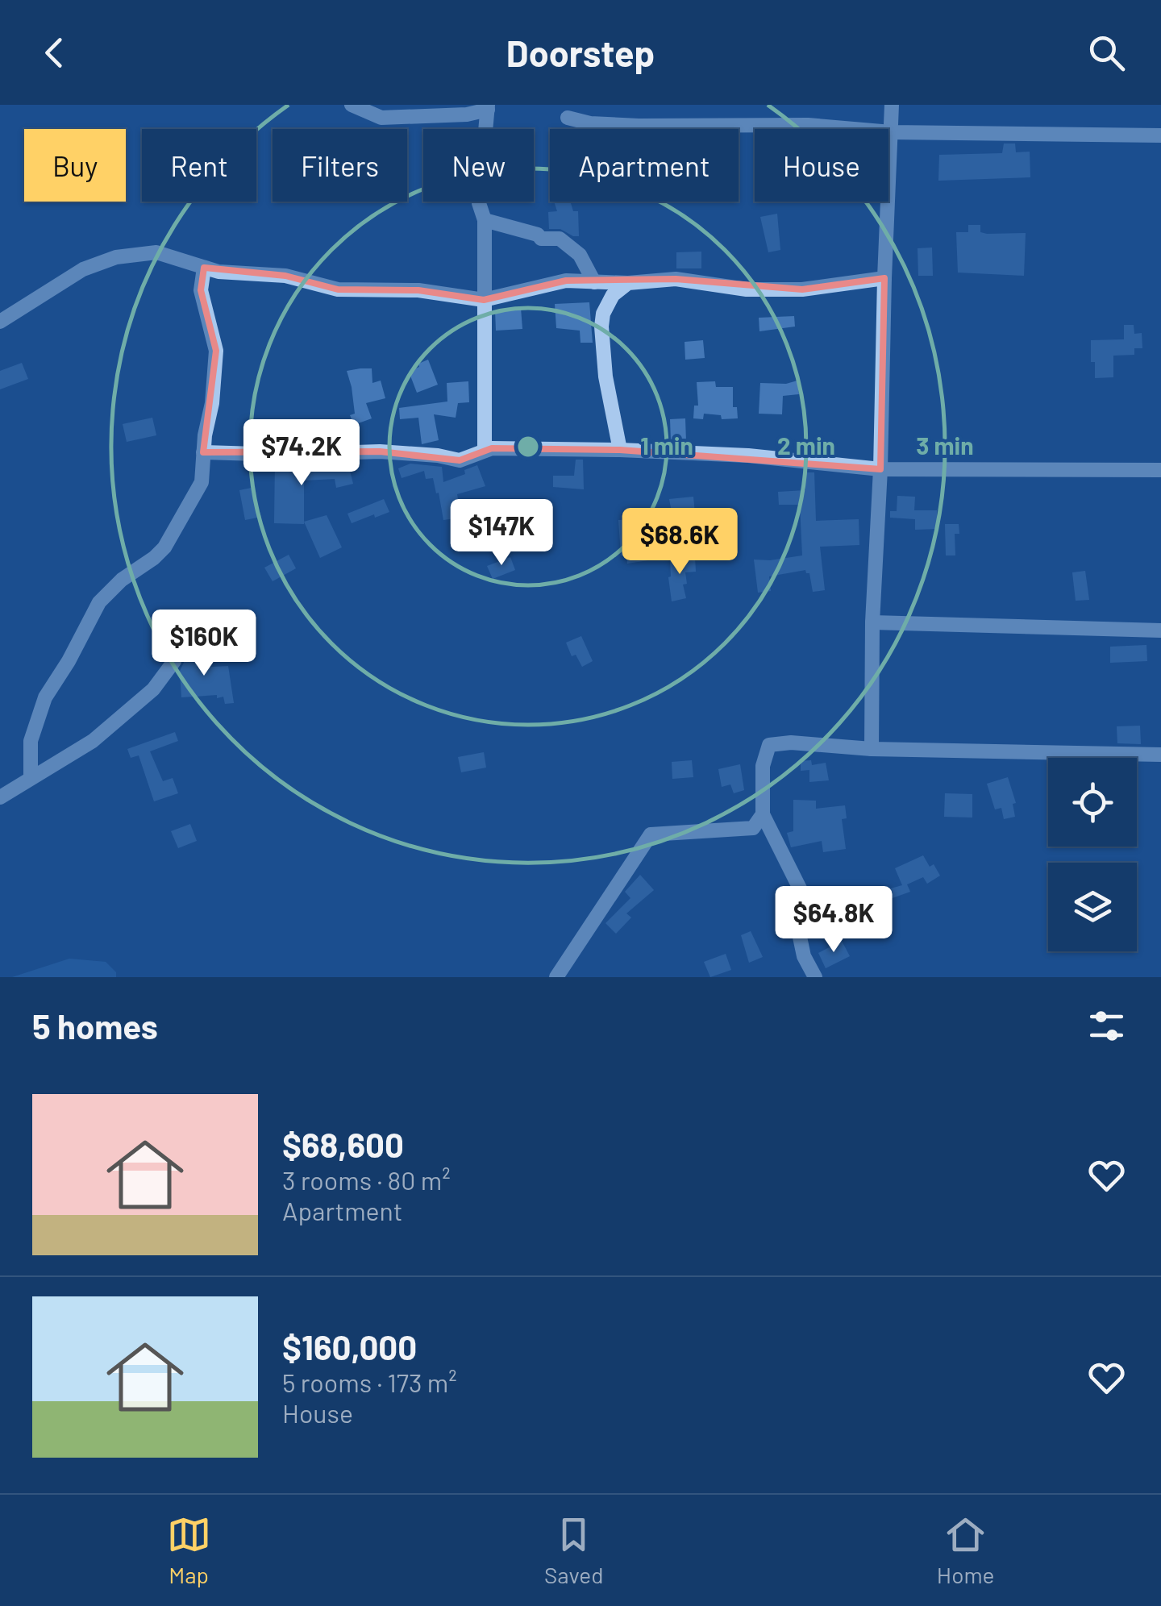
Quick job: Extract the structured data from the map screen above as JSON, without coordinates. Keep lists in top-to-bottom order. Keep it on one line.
{"page":{"header":"Doorstep","chip":["Buy","Rent","Filters","New","Apartment","House"],"price":["$74.2K","$147K","$68.6K","$160K","$64.8K"],"heading":"5 homes","list":[{"name":"$68,600","note":"3 rooms · 80 m² · Apartment"},{"name":"$160,000","note":"5 rooms · 173 m² · House"}],"tabs":["Map","Saved","Home"]},"rings":["1 min","2 min","3 min"]}
